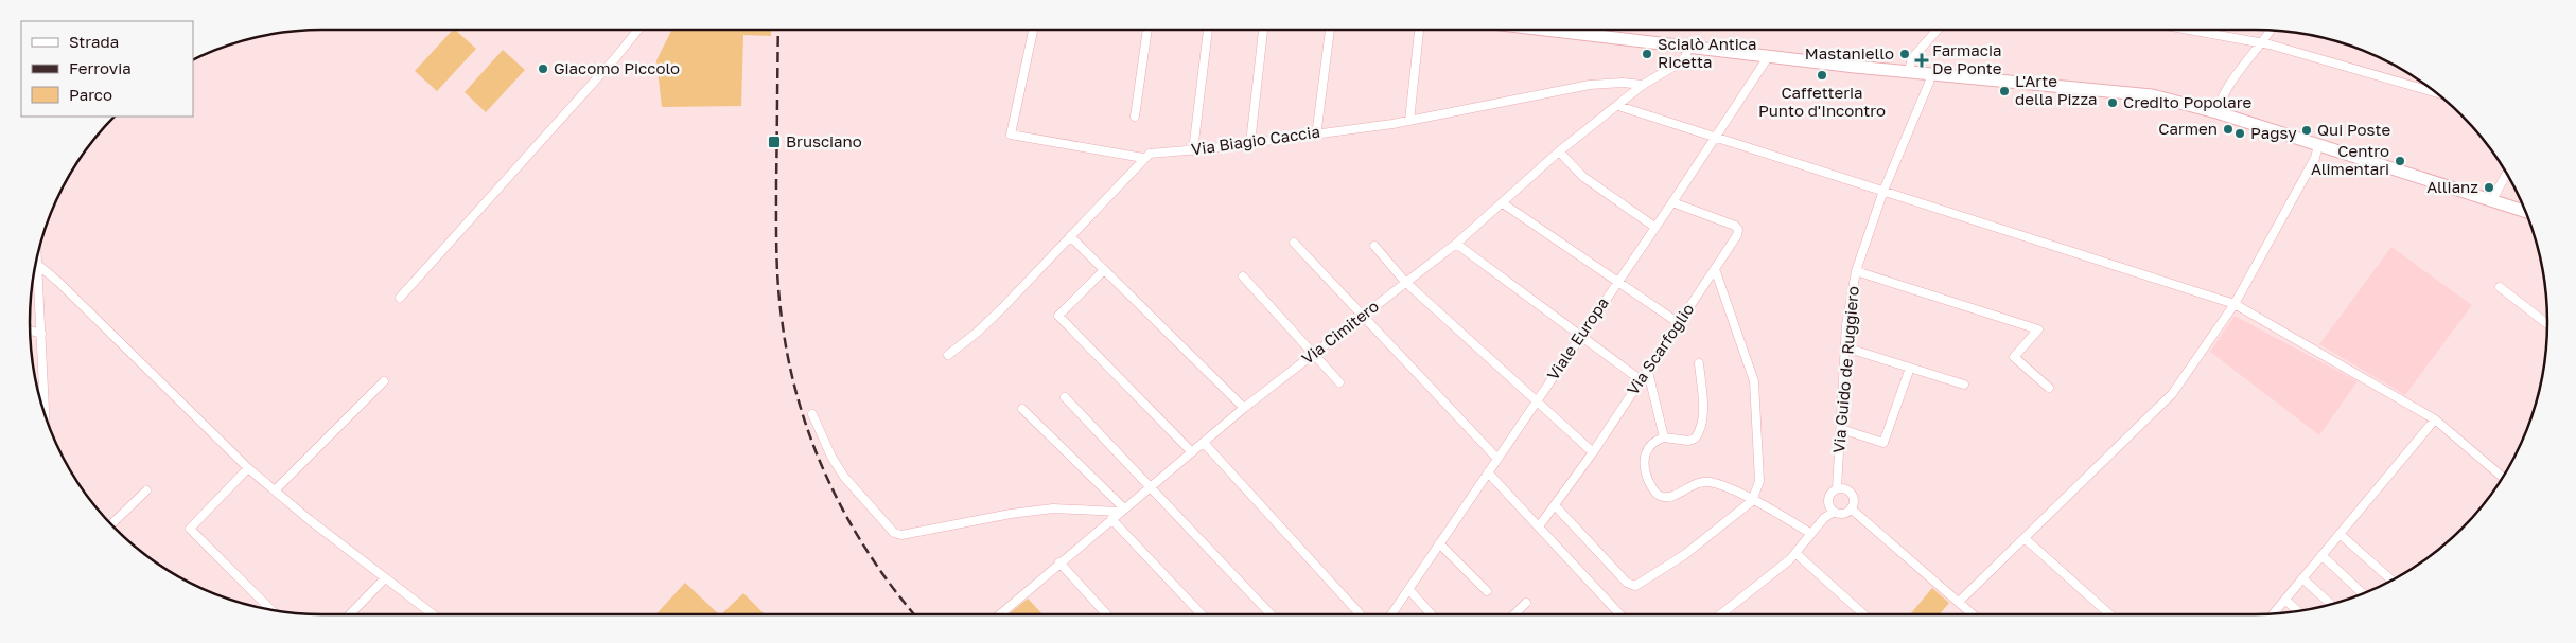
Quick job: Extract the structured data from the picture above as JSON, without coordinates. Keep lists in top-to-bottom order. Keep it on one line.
{"streets":{"street":["Via Biagio Caccia","Via Cimitero","Viale Europa","Via Scarfoglio","Via Guido de Ruggiero"]},"crossings":[["Via Biagio Caccia","Via Cimitero"],["Viale Europa","Via Scarfoglio"]],"places":{"other":["Scialò Antica Ricetta","Mastaniello","Giacomo Piccolo","Caffetteria Punto d'Incontro","L'Arte della Pizza","Credito Popolare","Carmen","Qui Poste","Pagsy","Centro Alimentari","Allianz"],"health":["Farmacia De Ponte"],"transit":["Brusciano"]},"legend":["Strada","Ferrovia","Parco"]}
